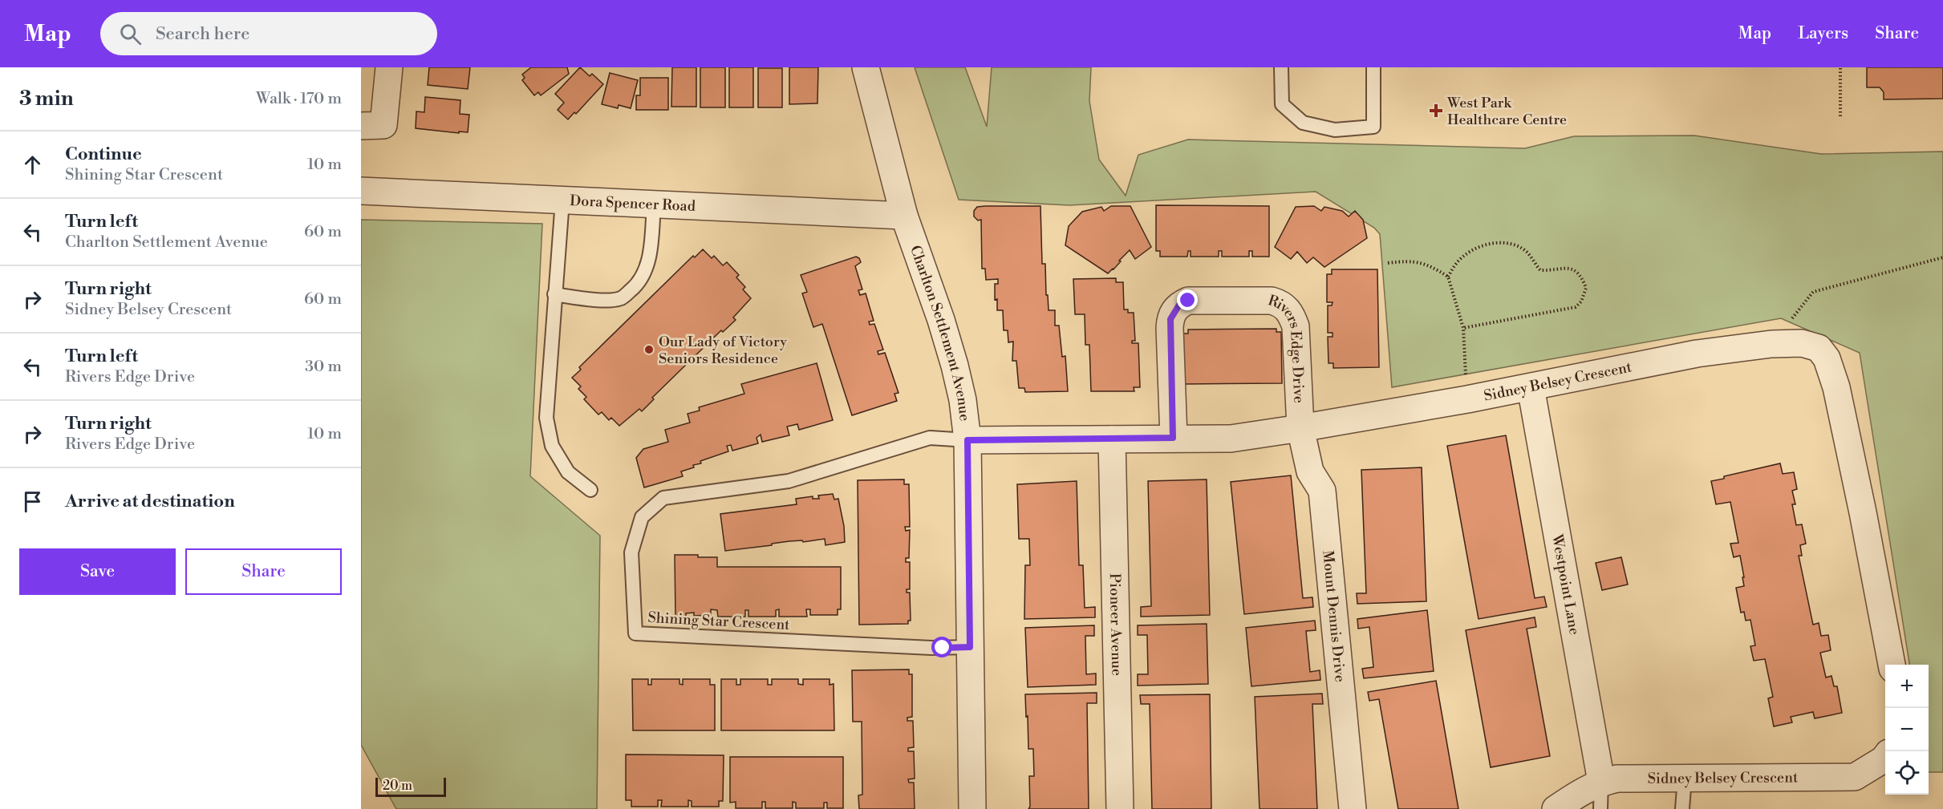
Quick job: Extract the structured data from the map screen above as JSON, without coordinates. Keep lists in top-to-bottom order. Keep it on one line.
{"streets":{"street":["Dora Spencer Road","Charlton Settlement Avenue","Rivers Edge Drive","Sidney Belsey Crescent","Westpoint Lane","Mount Dennis Drive","Pioneer Avenue"],"lane":["Shining Star Crescent"]},"crossings":[["Dora Spencer Road","Charlton Settlement Avenue"],["Charlton Settlement Avenue","Sidney Belsey Crescent"],["Charlton Settlement Avenue","Shining Star Crescent"],["Rivers Edge Drive","Sidney Belsey Crescent"],["Rivers Edge Drive","Mount Dennis Drive"],["Sidney Belsey Crescent","Westpoint Lane"],["Sidney Belsey Crescent","Mount Dennis Drive"],["Sidney Belsey Crescent","Shining Star Crescent"],["Sidney Belsey Crescent","Pioneer Avenue"]],"places":{"health":["West Park Healthcare Centre"],"other":["Our Lady of Victory Seniors Residence"]},"scale_bar":"20 m","page":{"header":"Map","search":"Search here","nav":["Map","Layers","Share"],"heading":["3 min","Walk · 170 m"],"list":[["Continue","Shining Star Crescent","10 m"],["Turn left","Charlton Settlement Avenue","60 m"],["Turn right","Sidney Belsey Crescent","60 m"],["Turn left","Rivers Edge Drive","30 m"],["Turn right","Rivers Edge Drive","10 m"],"Arrive at destination"],"buttons":["Save","Share"],"map_buttons":["+","−"],"scale":"20 m"}}
